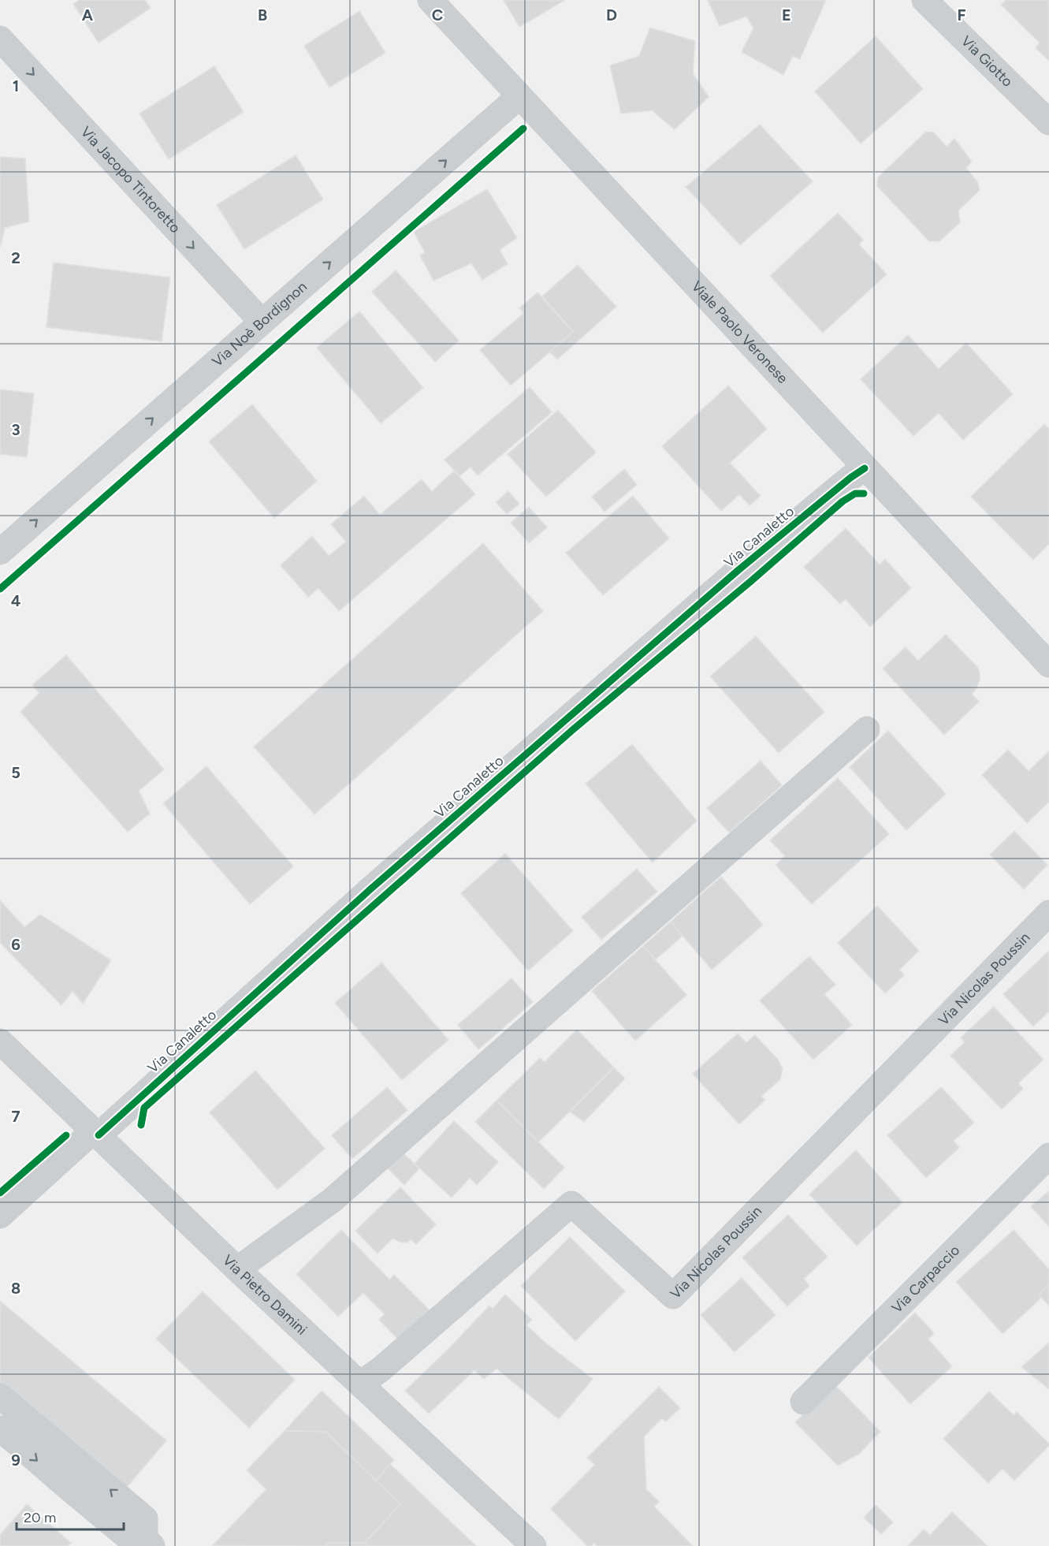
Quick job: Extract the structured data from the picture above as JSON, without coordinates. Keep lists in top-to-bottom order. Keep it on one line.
{"streets":{"street":["Via Giotto","Via Jacopo Tintoretto","Via Noè Bordignon","Viale Paolo Veronese","Via Canaletto","Via Nicolas Poussin","Via Carpaccio","Via Pietro Damini"]},"crossings":[["Via Jacopo Tintoretto","Via Noè Bordignon"],["Via Noè Bordignon","Viale Paolo Veronese"],["Viale Paolo Veronese","Via Canaletto"],["Via Canaletto","Via Pietro Damini"],["Via Nicolas Poussin","Via Pietro Damini"]],"one_way":["Via Jacopo Tintoretto","Via Noè Bordignon"],"scale_bar":"20 m","grid":{"columns":["A","B","C","D","E","F"],"rows":["1","2","3","4","5","6","7","8","9"]}}
